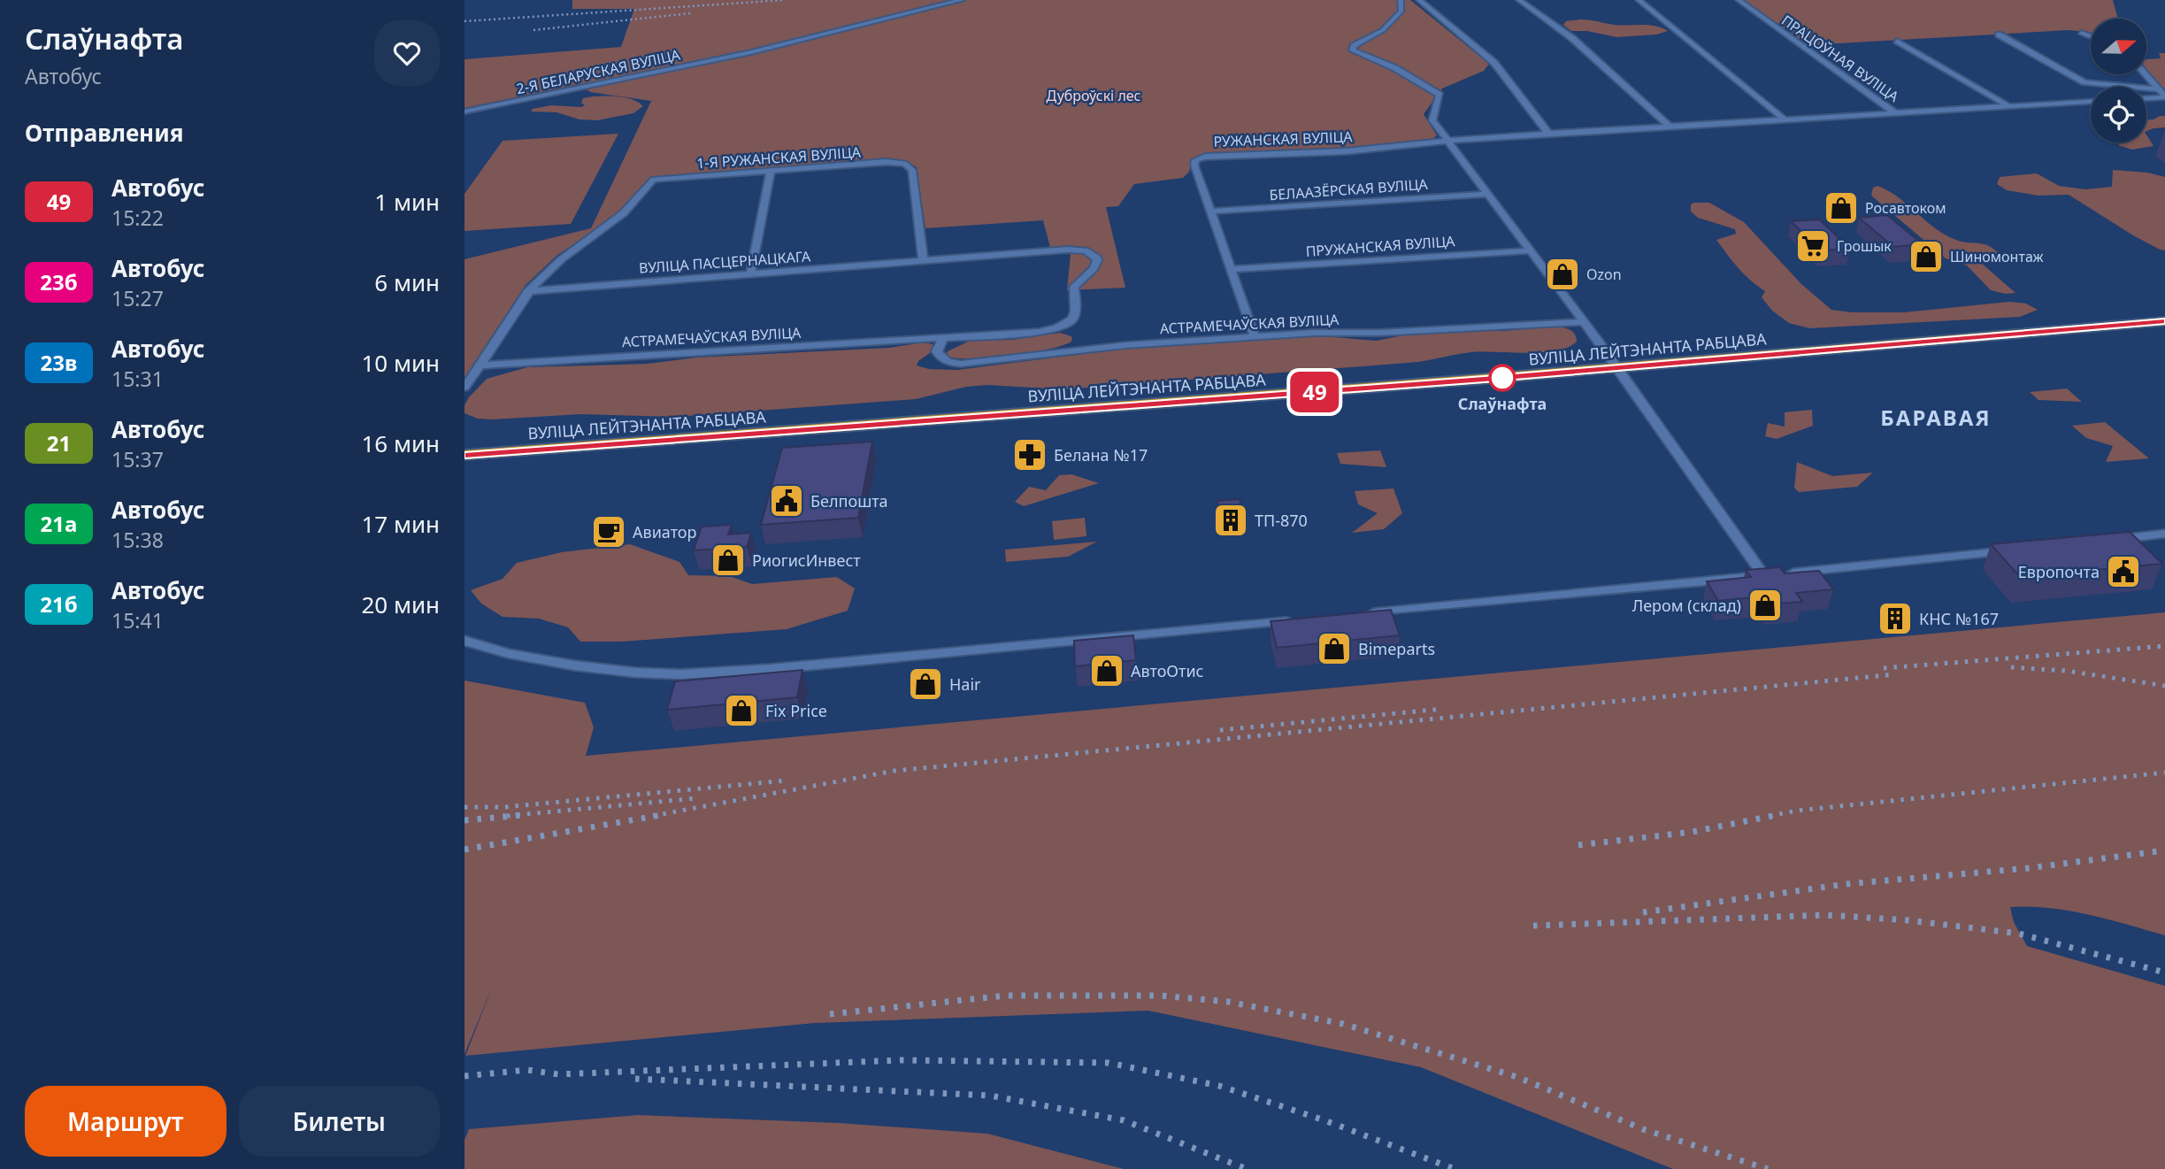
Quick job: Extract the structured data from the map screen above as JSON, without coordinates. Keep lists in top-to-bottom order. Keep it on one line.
{"streets":{"highway":["ВУЛІЦА ЛЕЙТЭНАНТА РАБЦАВА"],"street":["ПРАЦОЎНАЯ ВУЛІЦА","2-Я БЕЛАРУСКАЯ ВУЛІЦА","РУЖАНСКАЯ ВУЛІЦА","1-Я РУЖАНСКАЯ ВУЛІЦА","БЕЛААЗЁРСКАЯ ВУЛІЦА","ПРУЖАНСКАЯ ВУЛІЦА","ВУЛІЦА ПАСЦЕРНАЦКАГА","АСТРАМЕЧАЎСКАЯ ВУЛІЦА"]},"crossings":[["РУЖАНСКАЯ ВУЛІЦА","БЕЛААЗЁРСКАЯ ВУЛІЦА"],["РУЖАНСКАЯ ВУЛІЦА","ПРУЖАНСКАЯ ВУЛІЦА"],["РУЖАНСКАЯ ВУЛІЦА","АСТРАМЕЧАЎСКАЯ ВУЛІЦА"],["1-Я РУЖАНСКАЯ ВУЛІЦА","ВУЛІЦА ПАСЦЕРНАЦКАГА"],["ВУЛІЦА ПАСЦЕРНАЦКАГА","АСТРАМЕЧАЎСКАЯ ВУЛІЦА"]],"districts":["БАРАВАЯ"],"parks":["Дуброўскі лес"],"places":{"shop":["Росавтоком","Шиномонтаж","Ozon","РиогисИнвест","Лером (склад)","Bimeparts","АвтоОтис","Hair","Fix Price"],"supermarket":["Грошык"],"other":["Слаўнафта"],"pharmacy":["Белана №17"],"public building":["Белпошта","Европочта"],"building":["ТП-870","КНС №167"],"cafe":["Авиатор"]},"lines":["bus line 49"],"north":"right","page":{"heading":[["Слаўнафта","Автобус"],"Отправления"],"on_map":"49","list":[{"mark":"49","name":"Автобус","note":"15:22","value":"1 мин"},{"mark":"23б","name":"Автобус","note":"15:27","value":"6 мин"},{"mark":"23в","name":"Автобус","note":"15:31","value":"10 мин"},{"mark":"21","name":"Автобус","note":"15:37","value":"16 мин"},{"mark":"21а","name":"Автобус","note":"15:38","value":"17 мин"},{"mark":"21б","name":"Автобус","note":"15:41","value":"20 мин"}],"buttons":["Маршрут","Билеты"]}}
